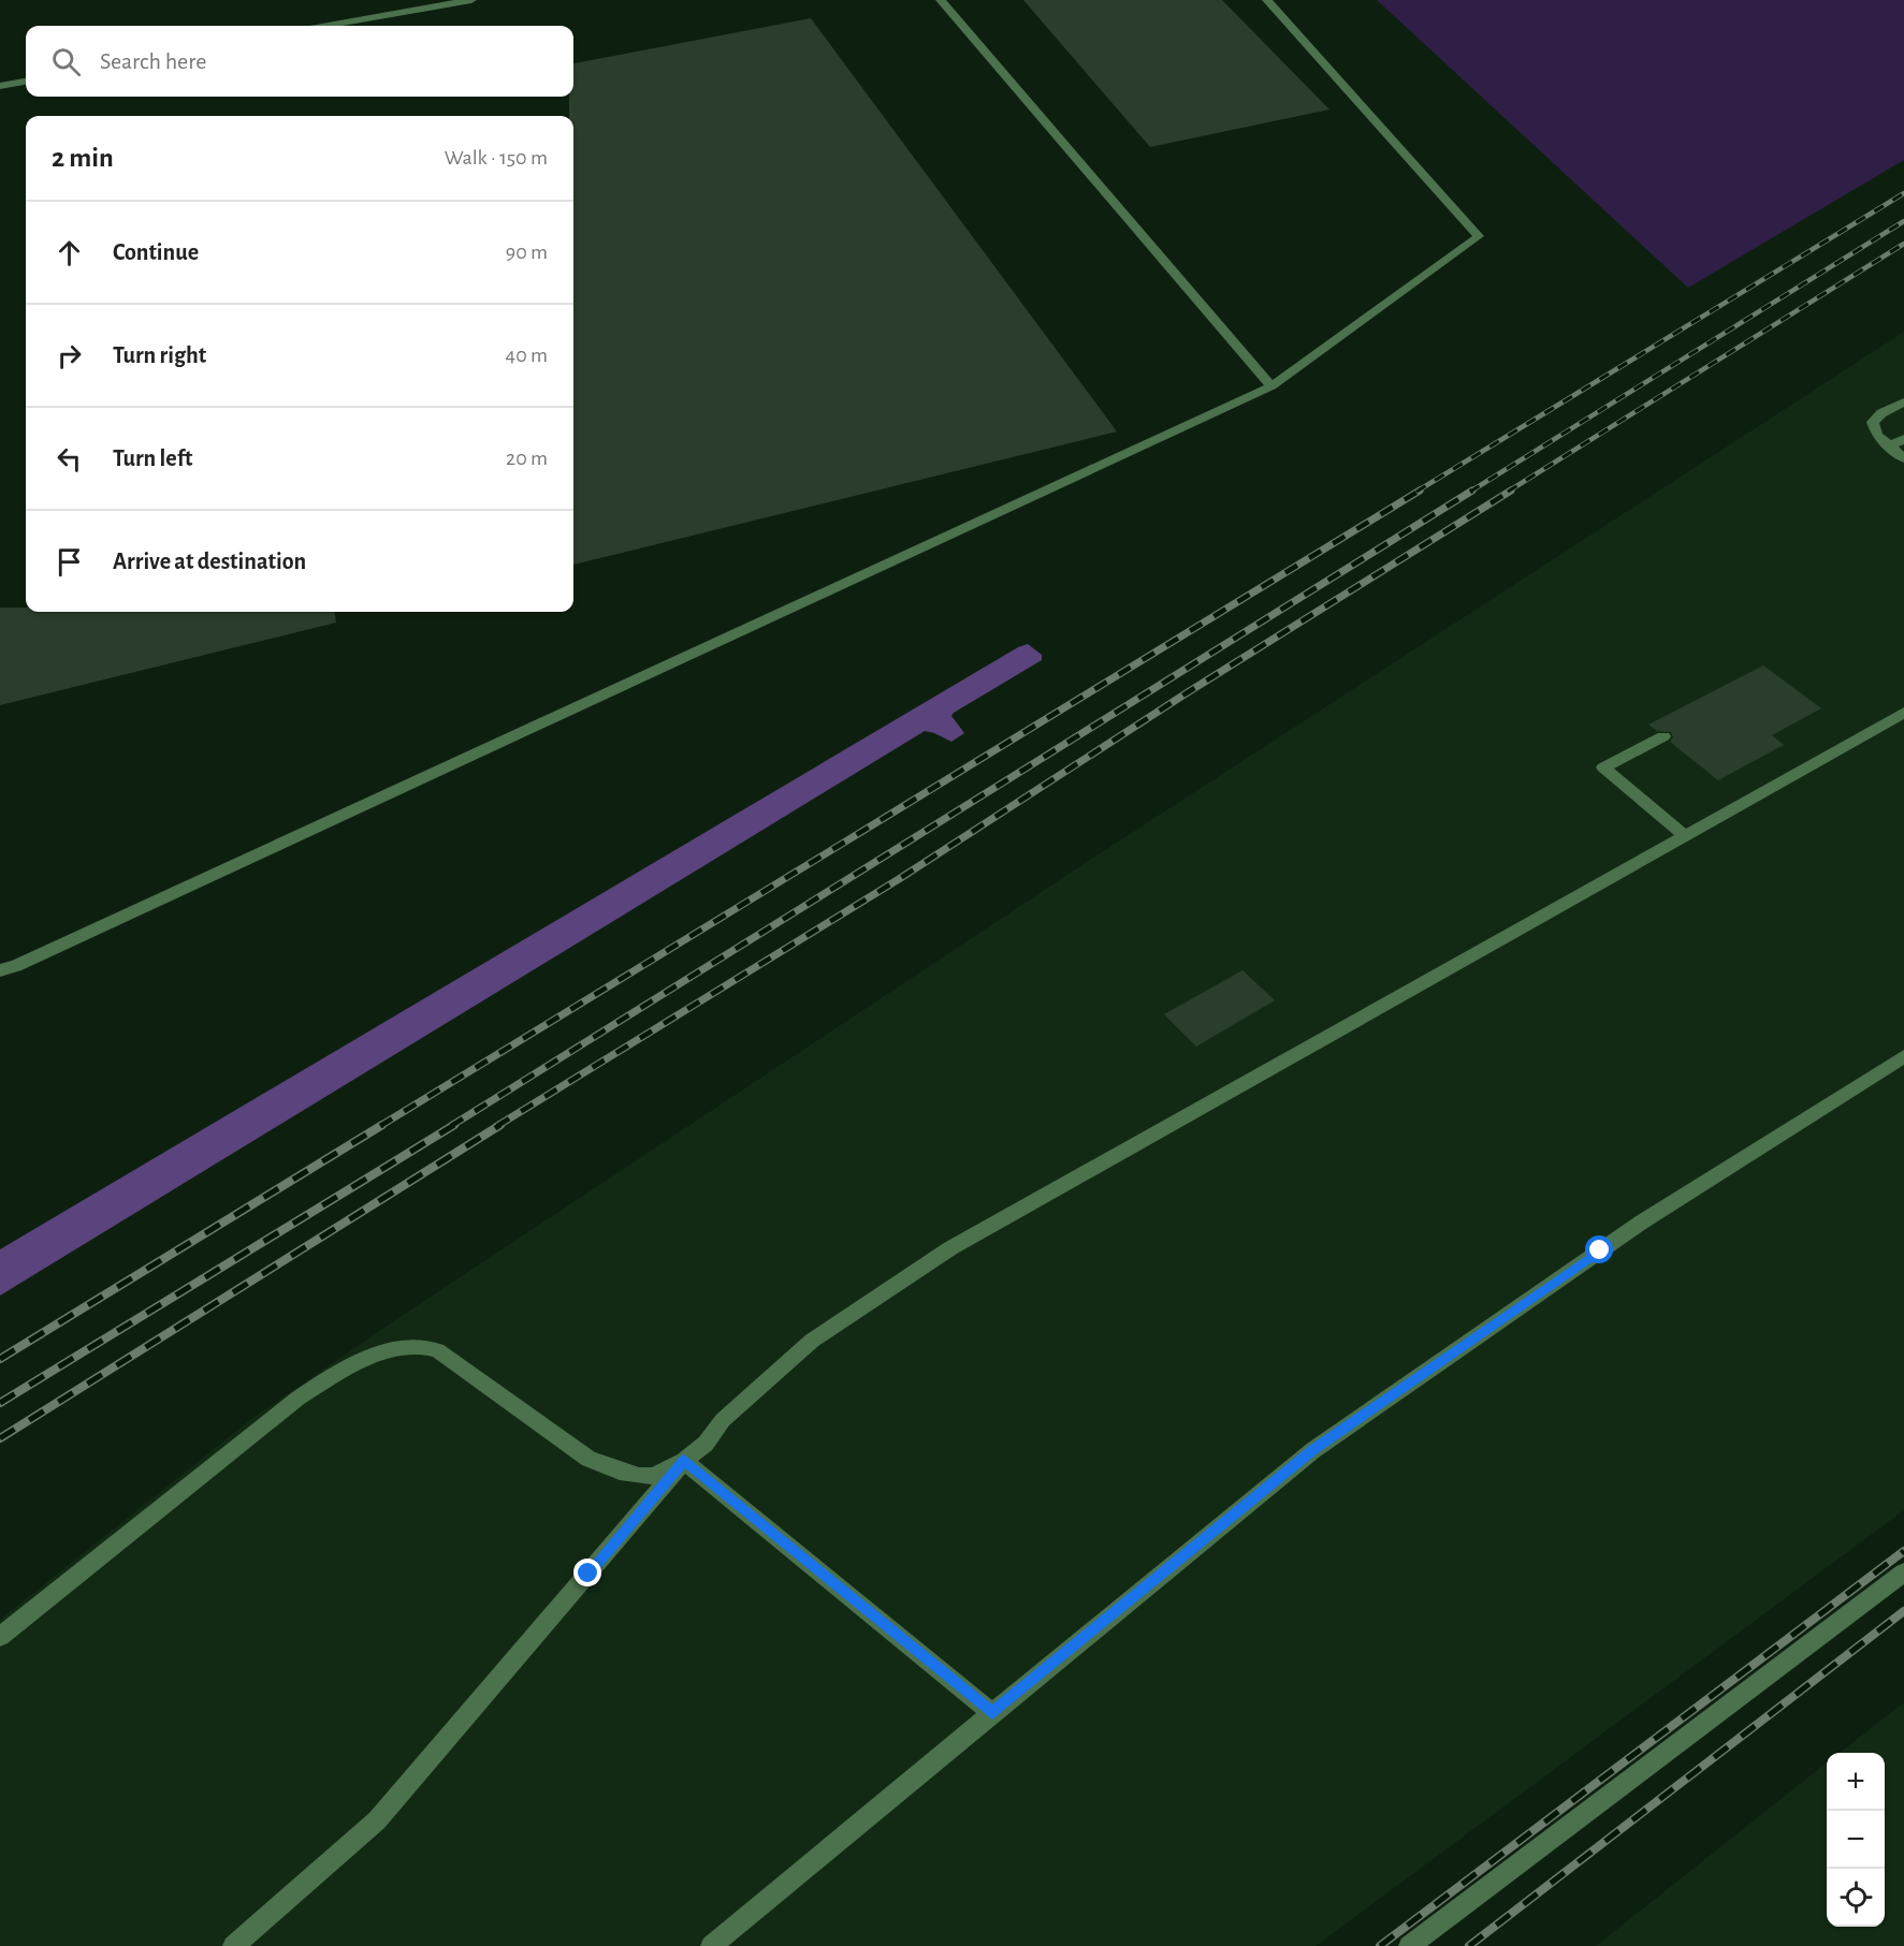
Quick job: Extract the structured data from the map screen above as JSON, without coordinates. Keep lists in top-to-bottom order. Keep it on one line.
{"page":{"search":"Search here","heading":["2 min","Walk · 150 m"],"list":[["Continue","90 m"],["Turn right","40 m"],["Turn left","20 m"],"Arrive at destination"],"map_buttons":["+","−"]}}
